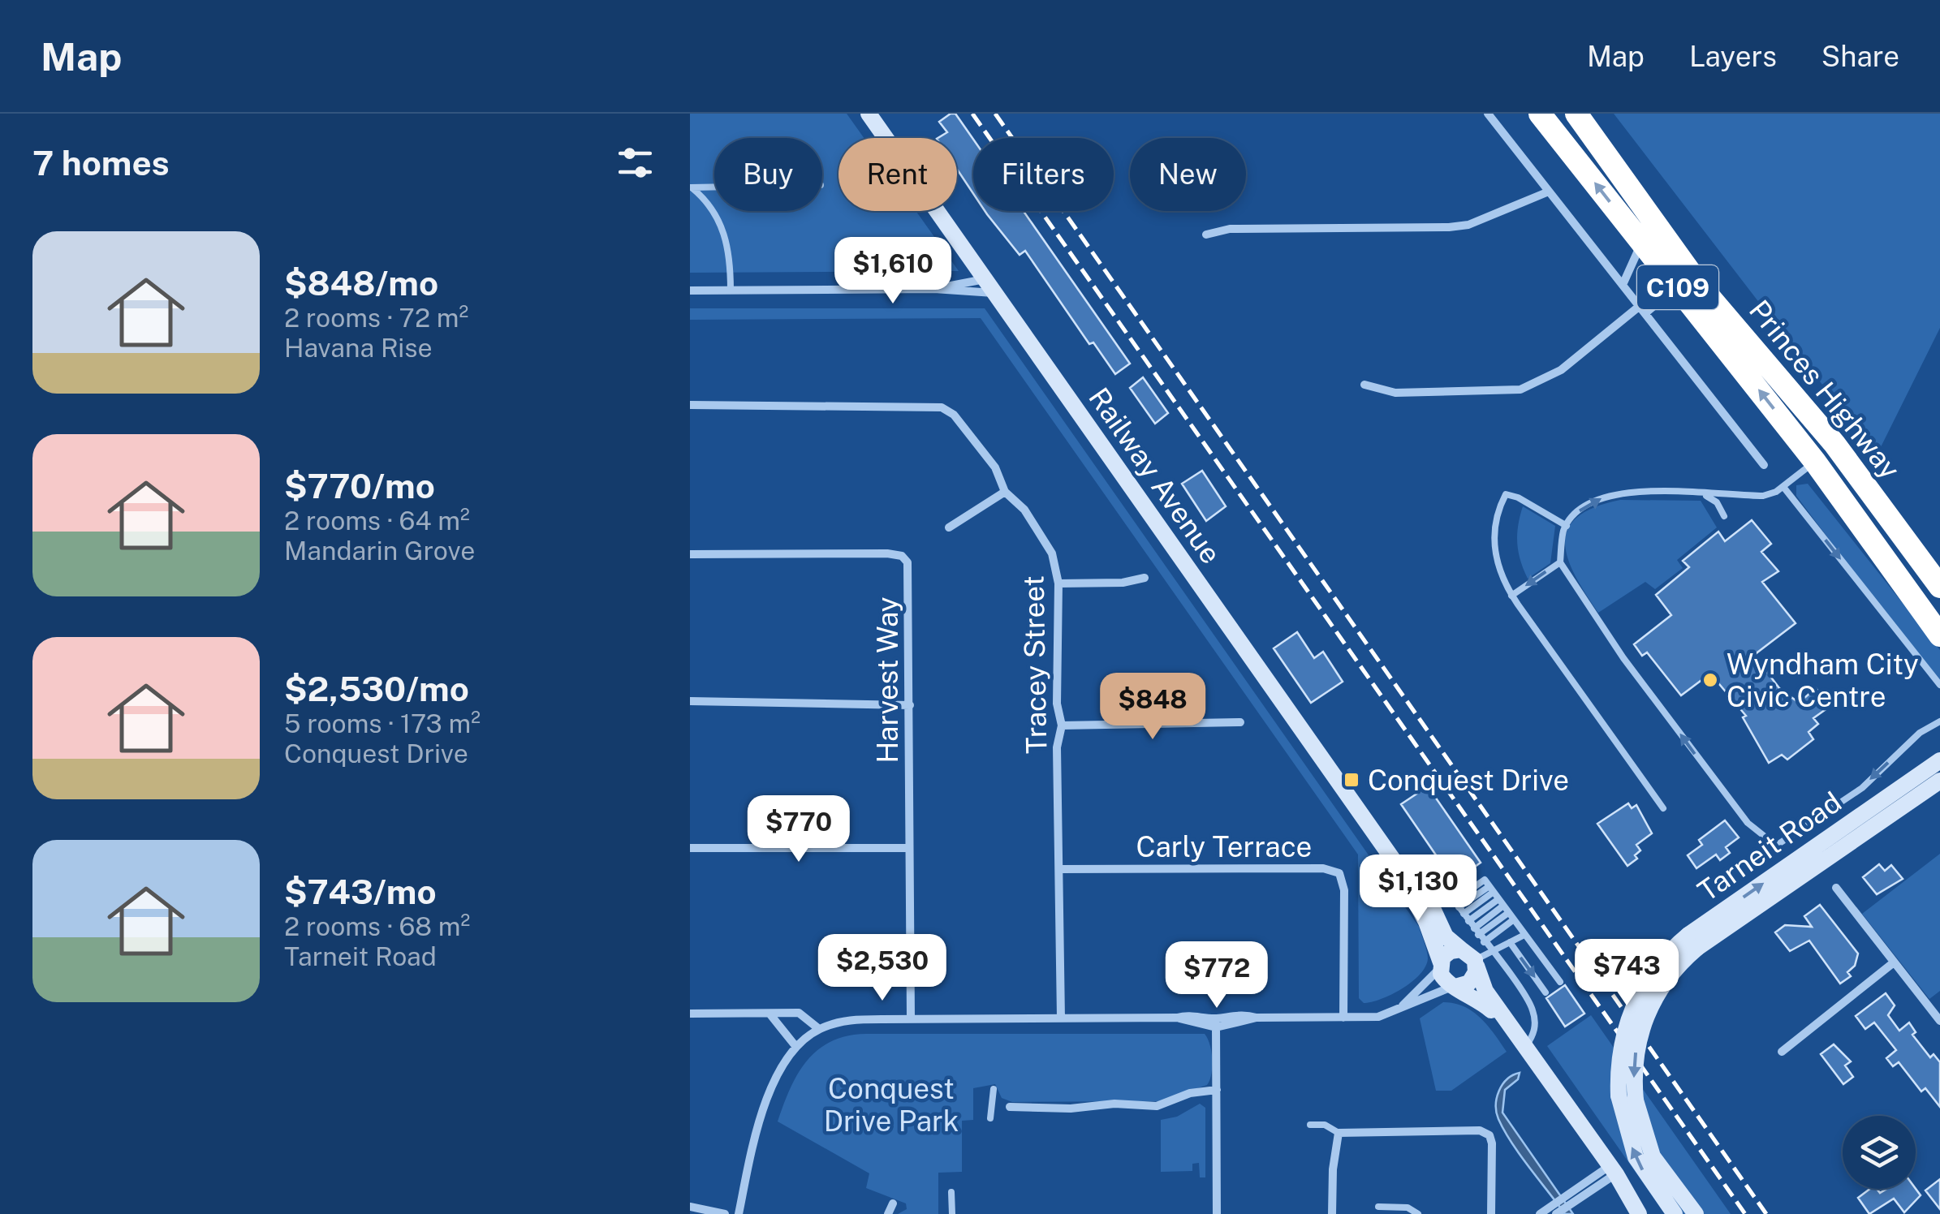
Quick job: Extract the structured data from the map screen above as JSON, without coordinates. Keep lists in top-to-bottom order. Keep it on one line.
{"streets":{"highway":["C109","Princes Highway"],"street":["Railway Avenue","Tracey Street","Harvest Way","Carly Terrace","Tarneit Road"]},"crossings":[["Tracey Street","Carly Terrace"]],"parks":["Conquest Drive Park"],"places":{"other":["Wyndham City Civic Centre"],"transit":["Conquest Drive"]},"page":{"header":"Map","nav":["Map","Layers","Share"],"heading":"7 homes","chip":["Buy","Rent","Filters","New"],"list":[{"name":"$848/mo","note":"2 rooms · 72 m² · Havana Rise"},{"name":"$770/mo","note":"2 rooms · 64 m² · Mandarin Grove"},{"name":"$2,530/mo","note":"5 rooms · 173 m² · Conquest Drive"},{"name":"$743/mo","note":"2 rooms · 68 m² · Tarneit Road"}],"price":["$1,610","$848","$770","$1,130","$2,530","$743","$772"]}}
